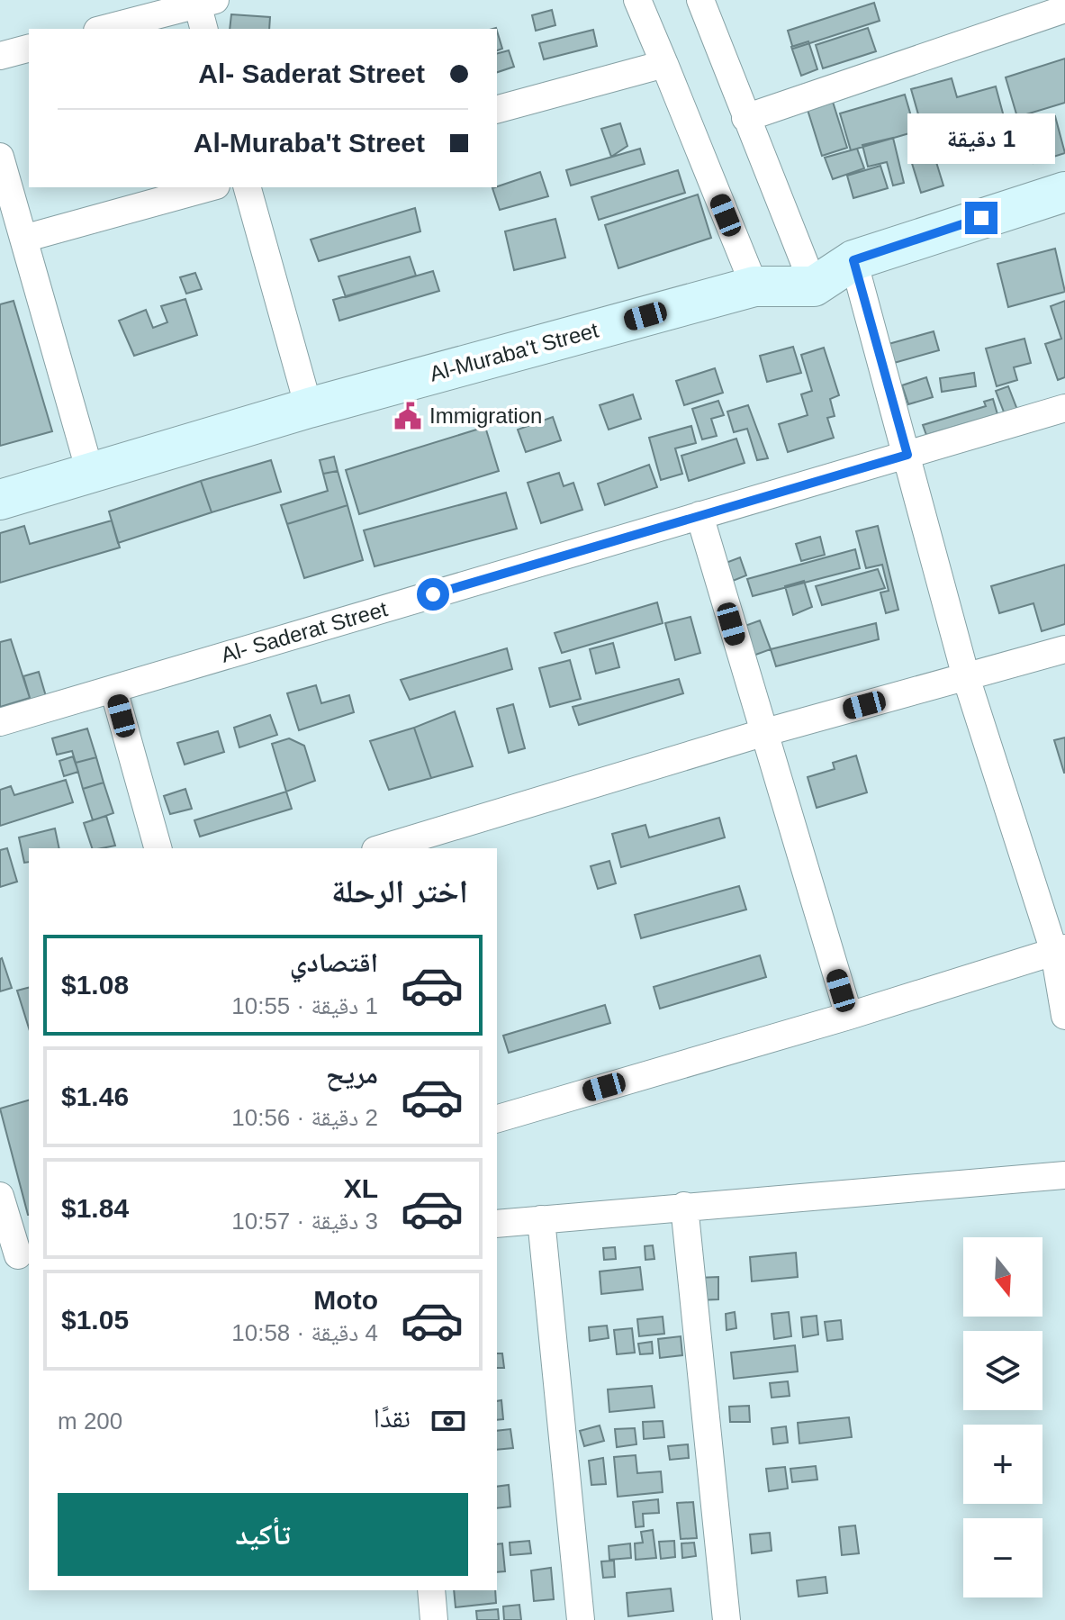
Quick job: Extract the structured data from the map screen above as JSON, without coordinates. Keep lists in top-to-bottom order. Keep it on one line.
{"streets":{"main road":["Al-Muraba't Street"],"street":["Al- Saderat Street"]},"places":{"public building":["Immigration"]},"north":"bottom","page":{"banner":["Al- Saderat Street","Al-Muraba't Street"],"bubble":"1 دقيقة","heading":"اختر الرحلة","list":[{"name":"اقتصادي","note":"1 دقيقة · 10:55","value":"$1.08"},{"name":"مريح","note":"2 دقيقة · 10:56","value":"$1.46"},{"name":"XL","note":"3 دقيقة · 10:57","value":"$1.84"},{"name":"Moto","note":"4 دقيقة · 10:58","value":"$1.05"}],"map_buttons":["+","−"],"pay":["نقدًا","200 m"],"buttons":"تأكيد"}}
